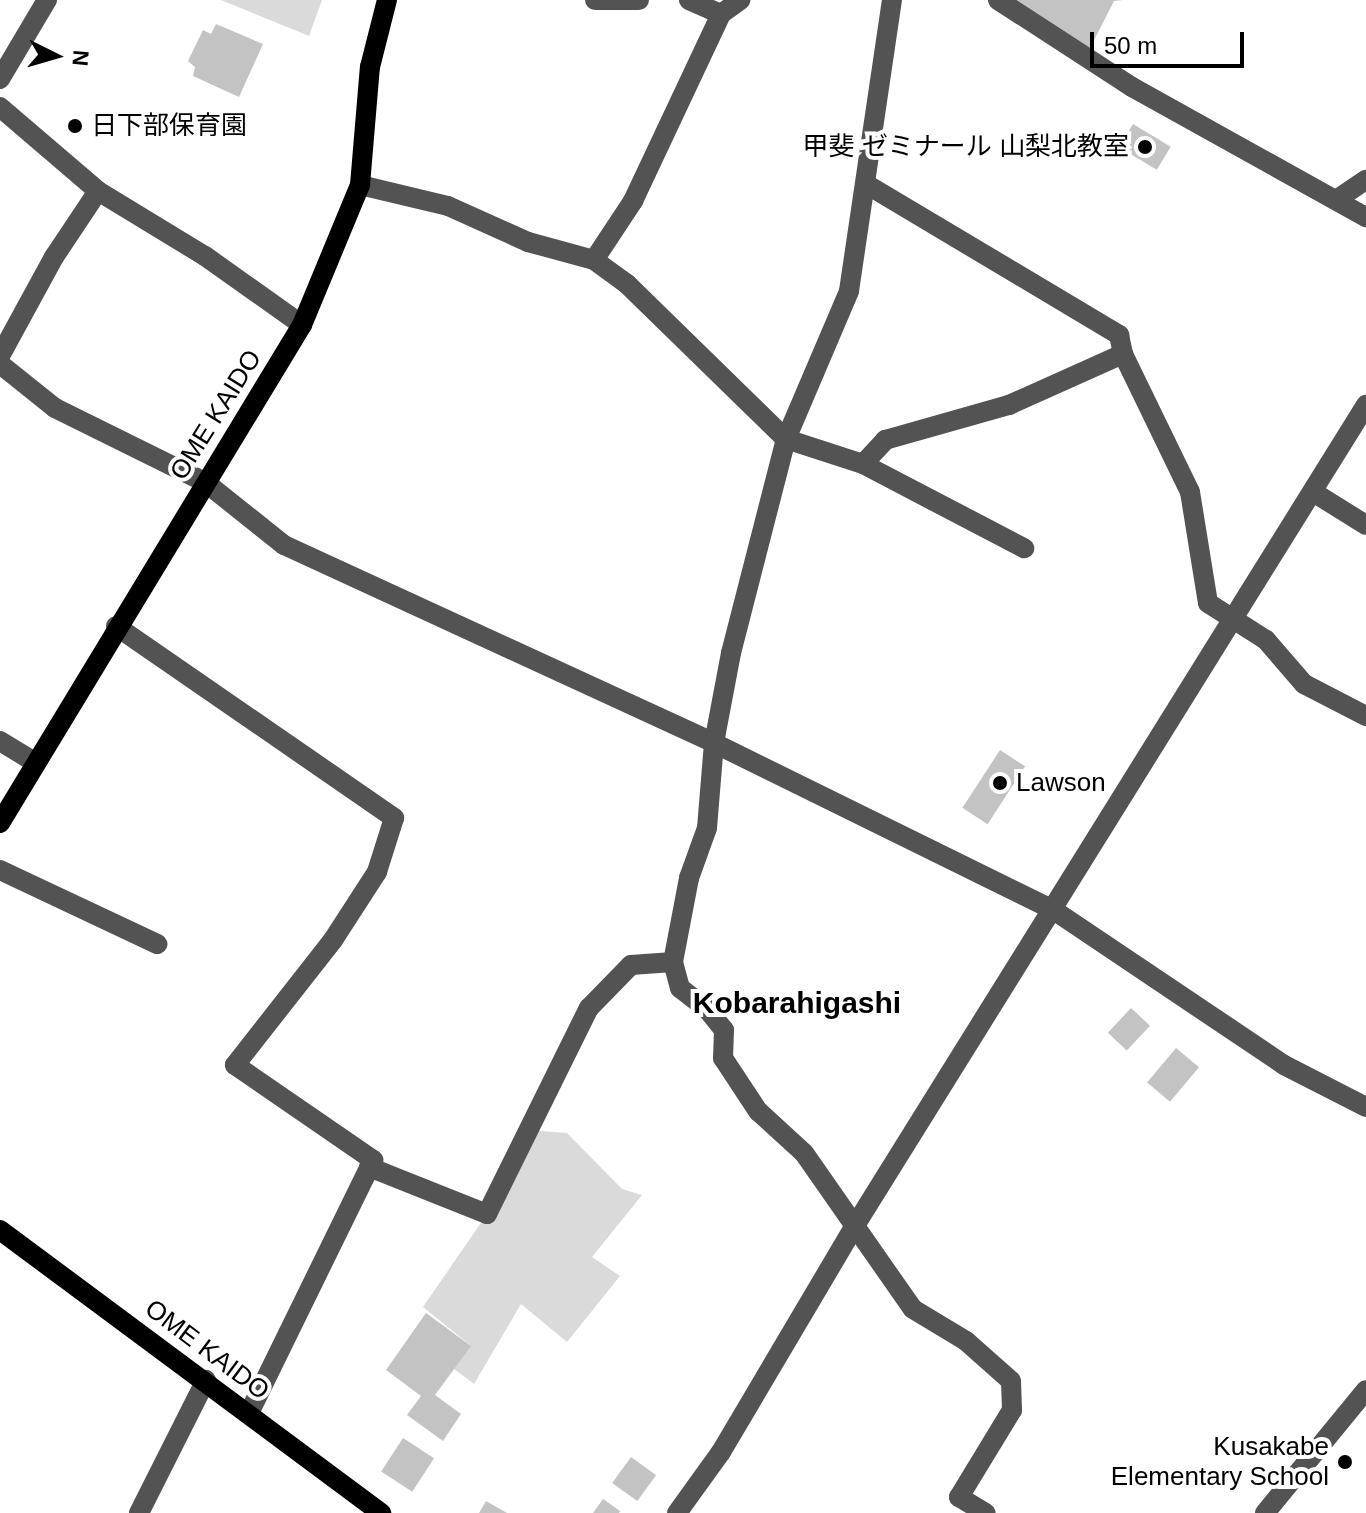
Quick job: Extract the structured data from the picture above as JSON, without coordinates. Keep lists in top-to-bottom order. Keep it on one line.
{"streets":{"main road":["OME KAIDO"]},"districts":["Kobarahigashi"],"places":["日下部保育園","甲斐 ゼミナール 山梨北教室","Lawson","Kusakabe Elementary School"],"scale_bar":"50 m","north":"right"}
